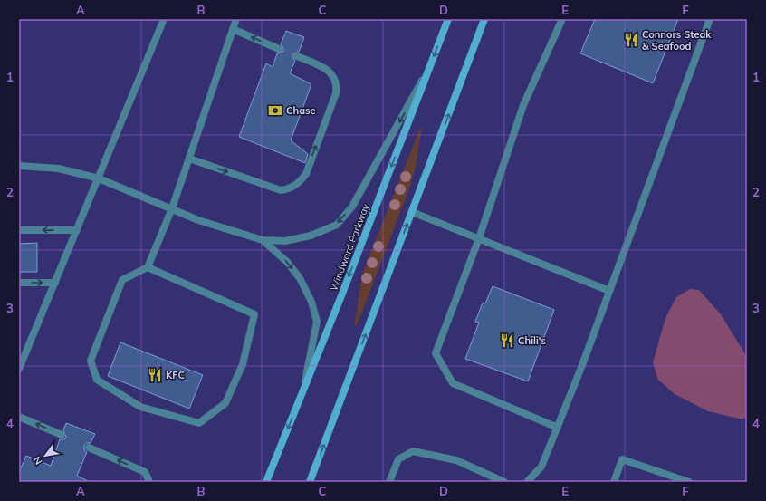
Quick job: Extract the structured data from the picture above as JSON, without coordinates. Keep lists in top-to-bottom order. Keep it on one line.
{"streets":{"main road":["Windward Parkway"]},"places":{"restaurant":["Connors Steak & Seafood","Chili's","KFC"],"bank":["Chase"]},"north":"bottom left","grid":{"columns":["A","B","C","D","E","F"],"rows":["1","2","3","4"]}}
